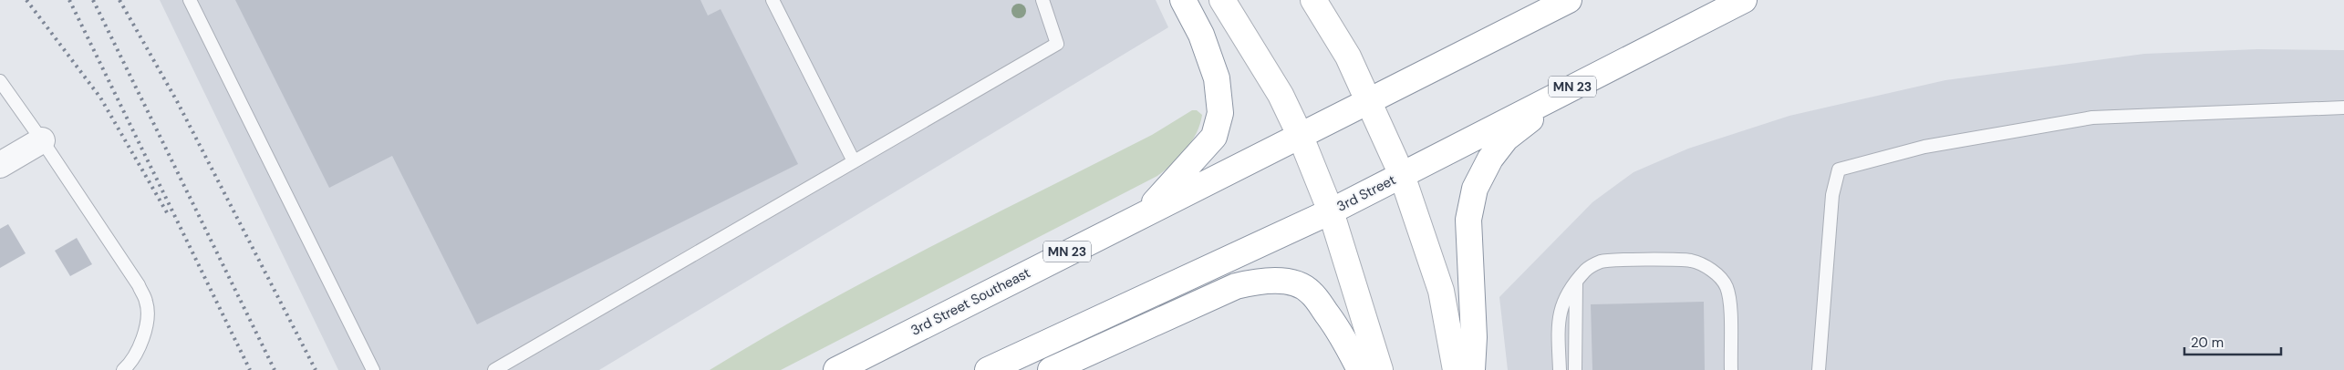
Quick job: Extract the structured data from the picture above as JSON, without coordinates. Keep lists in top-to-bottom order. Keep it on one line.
{"streets":{"main road":["MN 23","3rd Street","3rd Street Southeast"]},"crossings":[["MN 23","3rd Street"],["MN 23","3rd Street Southeast"]],"scale_bar":"20 m"}
